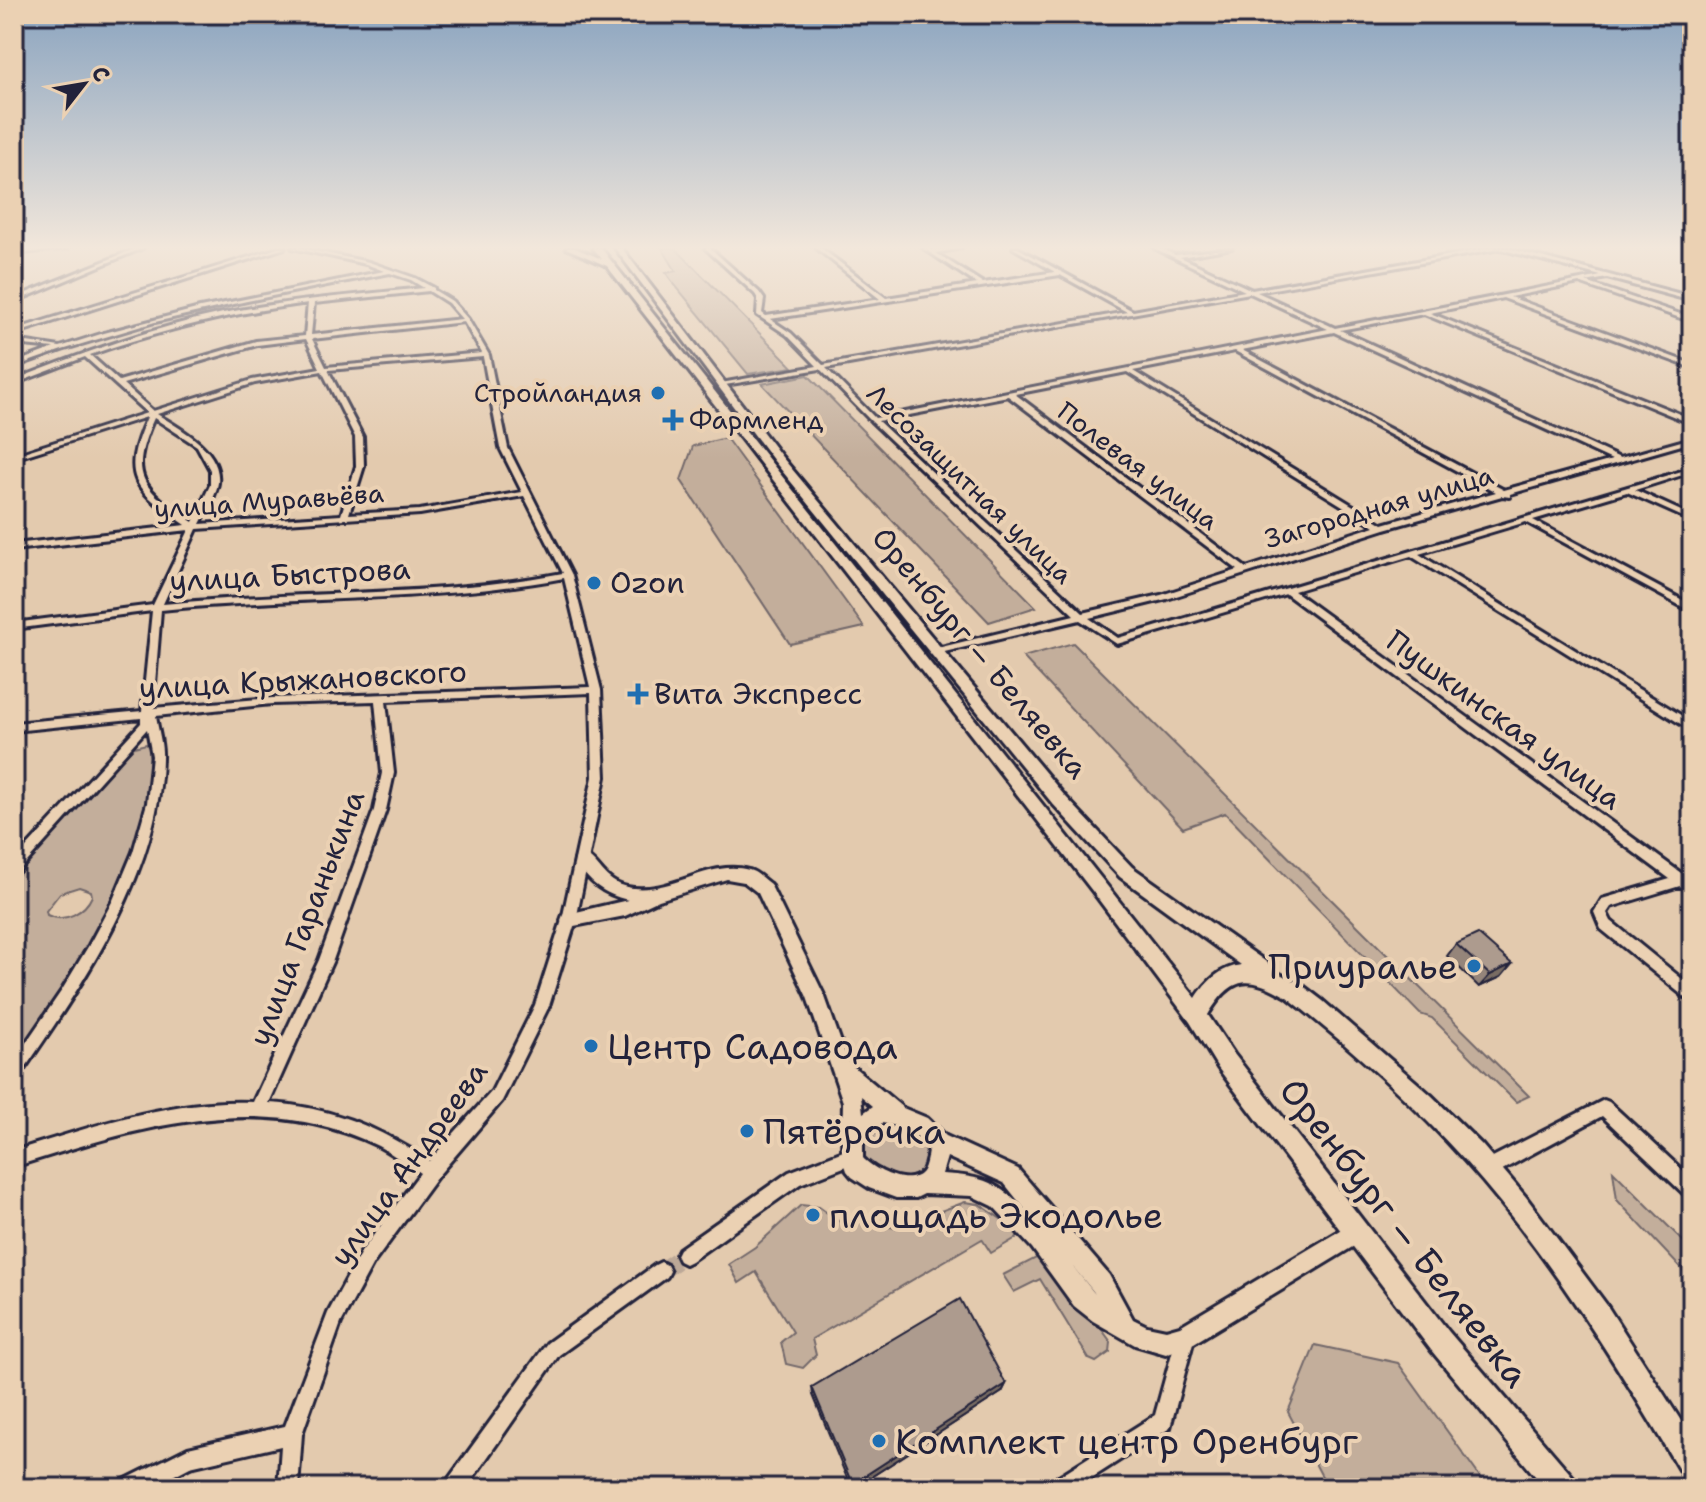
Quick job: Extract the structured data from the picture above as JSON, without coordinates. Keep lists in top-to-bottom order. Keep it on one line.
{"streets":{"main road":["Оренбург – Беляевка"],"street":["Полевая улица","Лесозащитная улица","улица Муравьёва","Загородная улица","улица Быстрова","улица Крыжановского","Пушкинская улица","улица Гаранькина","улица Андреева"]},"crossings":[["Полевая улица","Загородная улица"],["Лесозащитная улица","Загородная улица"],["Лесозащитная улица","Пушкинская улица"],["улица Муравьёва","улица Андреева"],["Загородная улица","Оренбург – Беляевка"],["улица Быстрова","улица Андреева"],["улица Крыжановского","улица Гаранькина"],["улица Крыжановского","улица Андреева"]],"places":{"other":["Стройландия","Ozon","Приуралье","Центр Садовода","Пятёрочка","площадь Экодолье","Комплект центр Оренбург"],"health":["Фармленд","Вита Экспресс"]},"north":"top right"}
